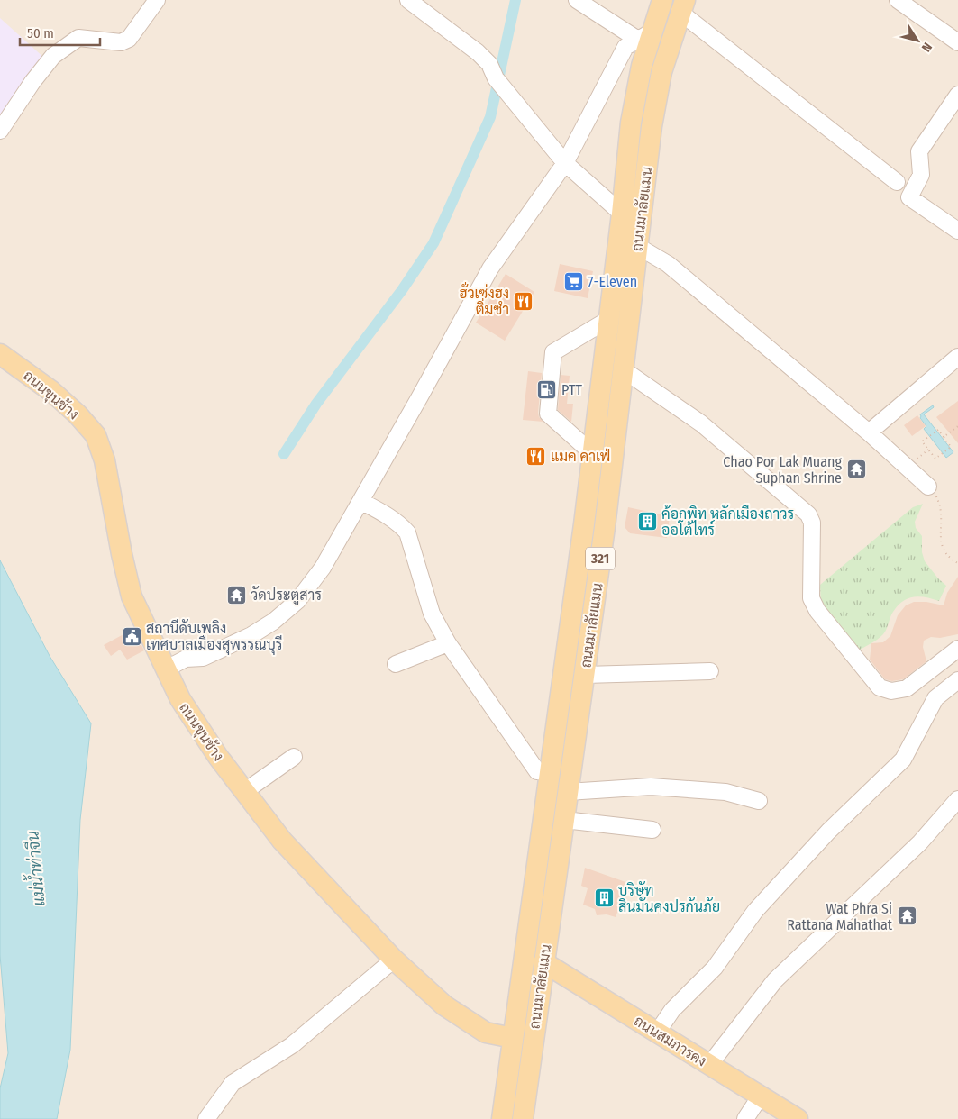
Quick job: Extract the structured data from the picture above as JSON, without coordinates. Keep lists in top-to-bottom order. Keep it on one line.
{"streets":{"main road":["ถนนมาลัยแมน","ถนนขุนช้าง","321","ถนนสมภารคง"]},"crossings":[["ถนนมาลัยแมน","ถนนขุนช้าง"],["ถนนมาลัยแมน","ถนนสมภารคง"]],"water":["แม่น้ำท่าจีน"],"places":{"supermarket":["7-Eleven"],"restaurant":["ฮั่วเซ่งฮง ติ่มซำ","แมค คาเฟ่"],"fuel station":["PTT"],"temple":["Chao Por Lak Muang Suphan Shrine","วัดประตูสาร","Wat Phra Si Rattana Mahathat"],"building":["ค้อกพิท หลักเมืองถาวร ออโต้ไทร์","บริษัท สินมั่นคงปรกันภัย"],"public building":["สถานีดับเพลิง เทศบาลเมืองสุพรรณบุรี"]},"scale_bar":"50 m","north":"bottom right"}
